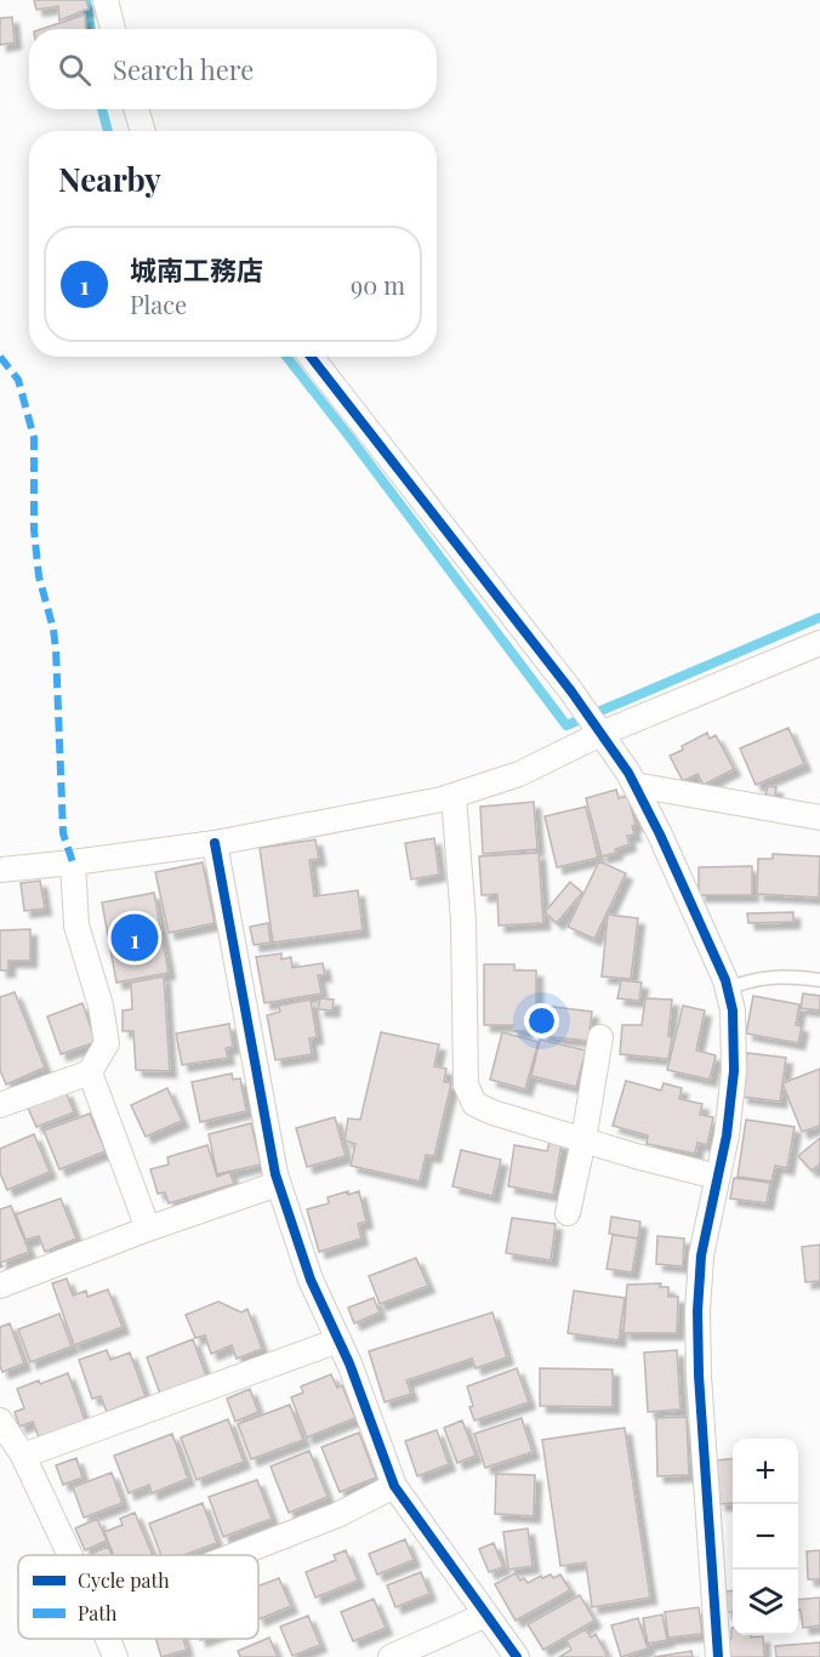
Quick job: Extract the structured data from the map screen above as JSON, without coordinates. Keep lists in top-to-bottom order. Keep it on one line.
{"legend":["Cycle path","Path"],"page":{"search":"Search here","heading":"Nearby","list":[{"mark":"1","name":"城南工務店","note":"Place","value":"90 m"}],"pins":"1","map_buttons":["+","−"]}}
